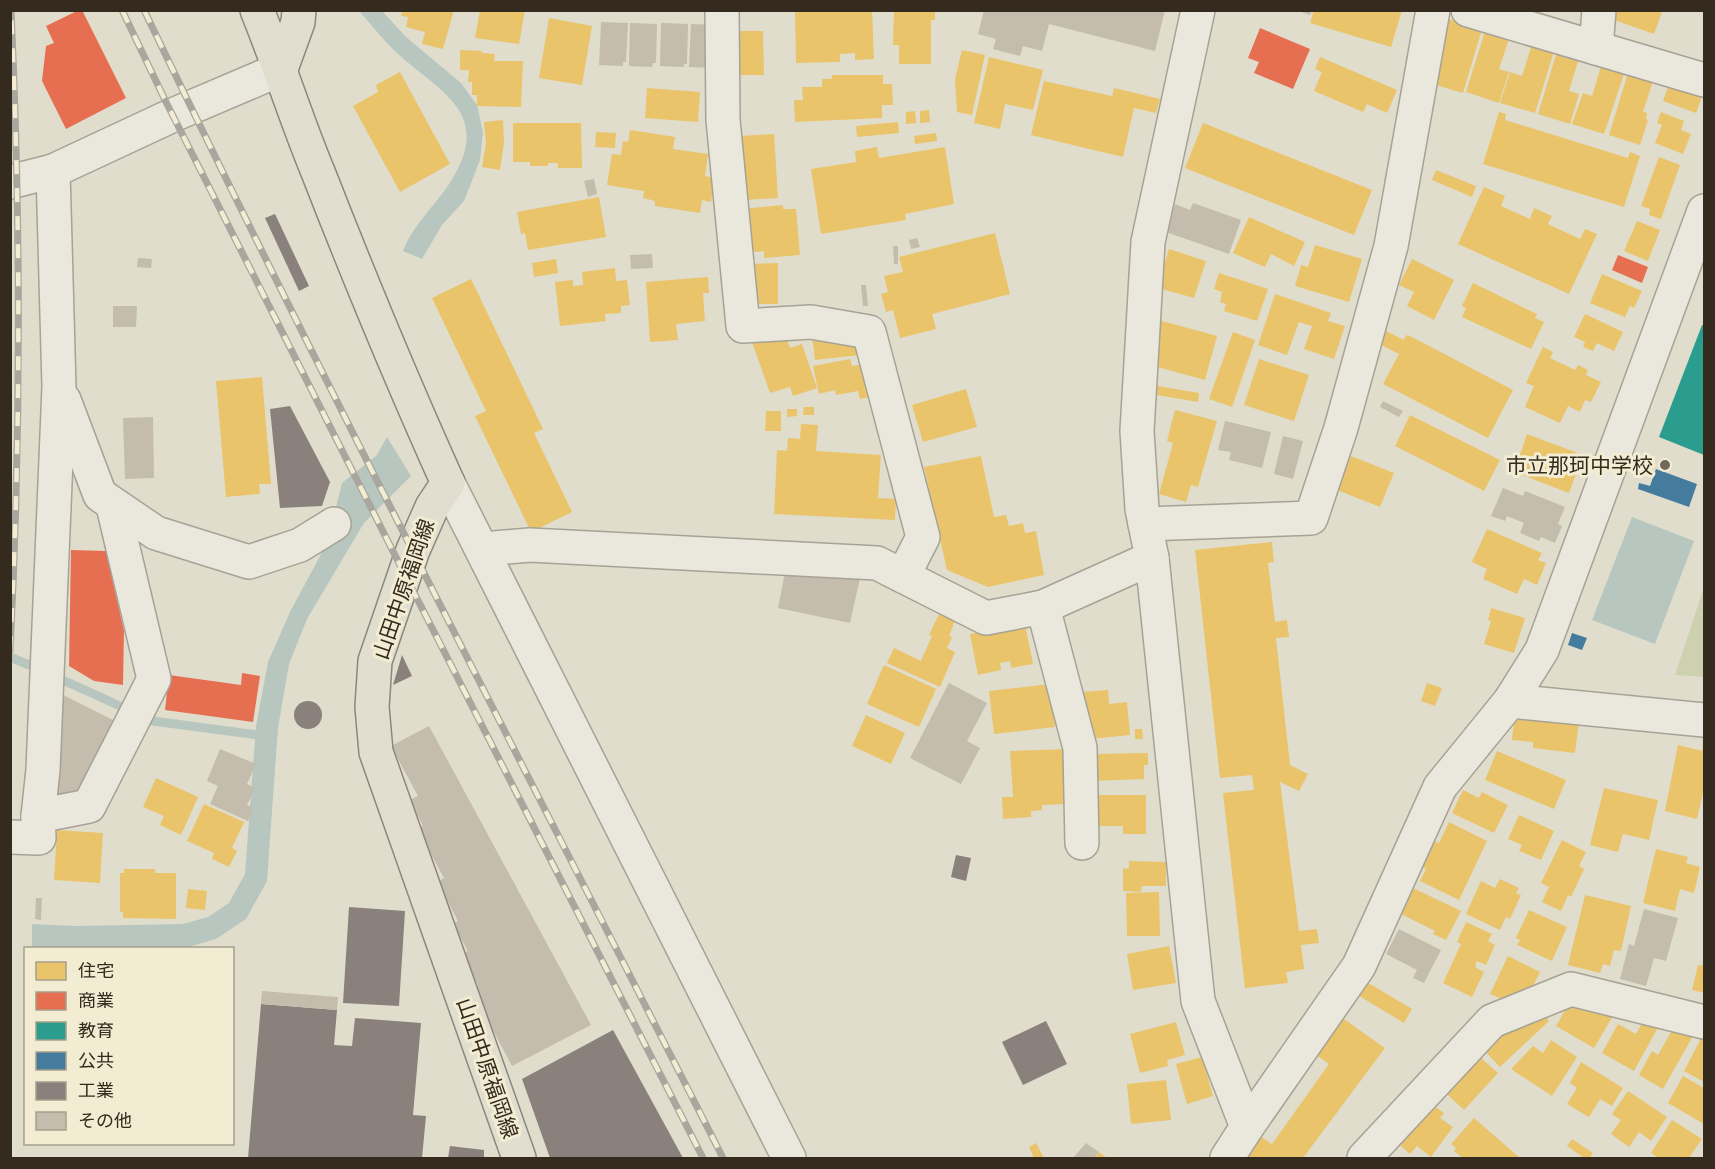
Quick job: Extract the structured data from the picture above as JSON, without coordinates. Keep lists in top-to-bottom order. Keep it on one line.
{"streets":{"main road":["山田中原福岡線"]},"places":["市立那珂中学校"],"legend":["住宅","商業","教育","公共","工業","その他"]}
